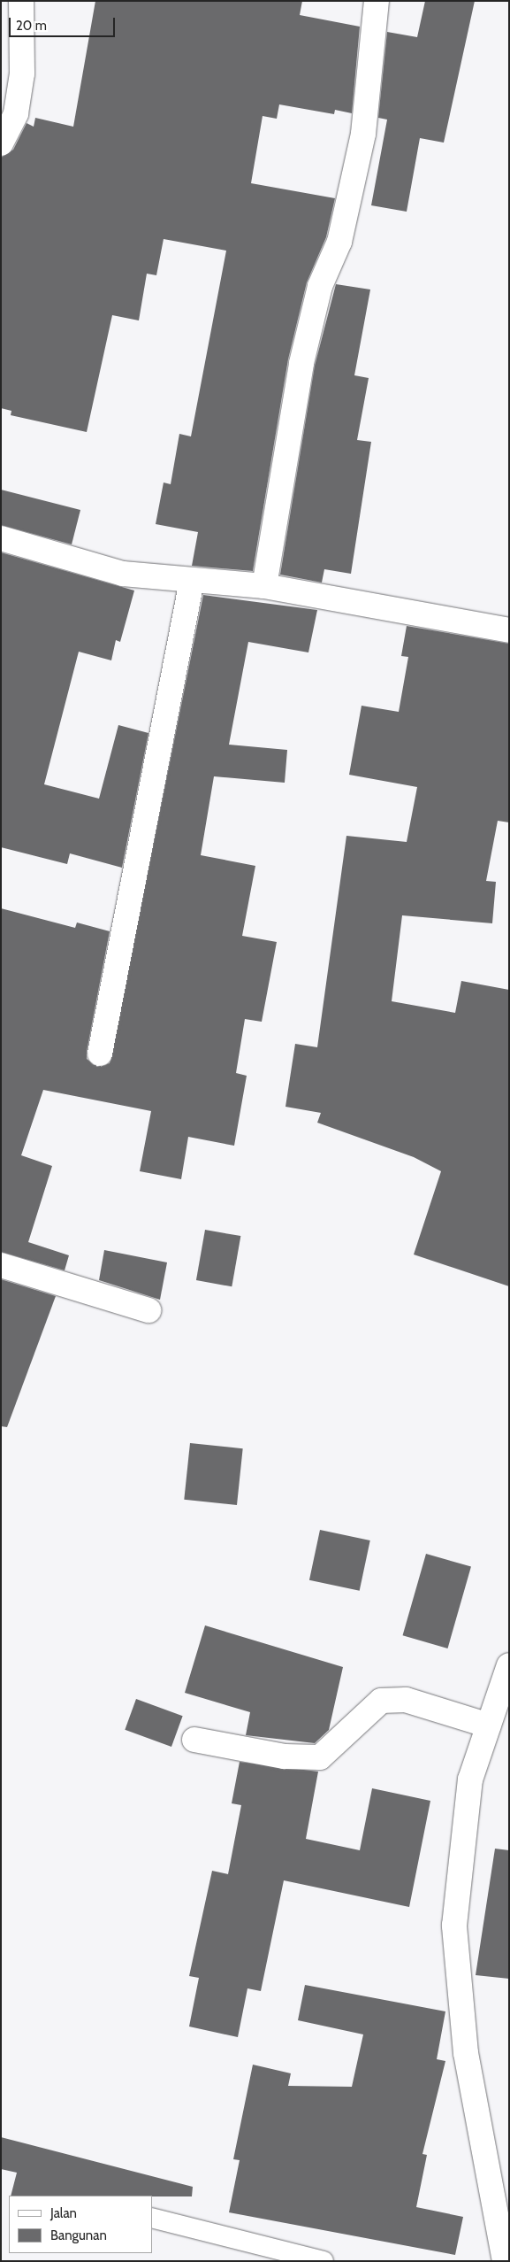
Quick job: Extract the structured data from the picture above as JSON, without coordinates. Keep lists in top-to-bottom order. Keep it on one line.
{"legend":["Jalan","Bangunan"],"scale_bar":"20 m"}
